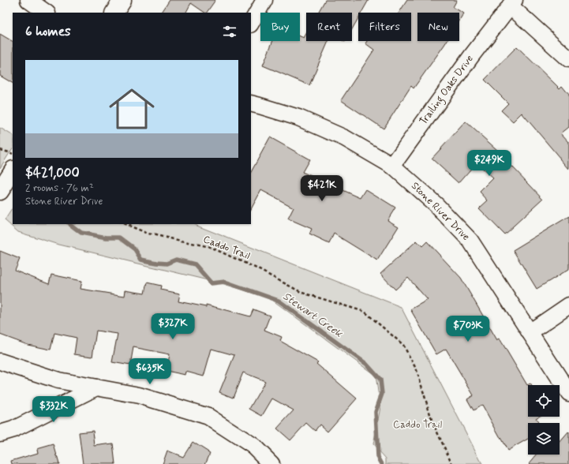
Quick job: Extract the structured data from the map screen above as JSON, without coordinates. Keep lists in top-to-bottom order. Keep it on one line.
{"streets":{"street":["Trailing Oaks Drive","Stone River Drive"],"path":["Caddo Trail"]},"crossings":[["Trailing Oaks Drive","Stone River Drive"]],"water":["Stewart Creek"],"parks":["Caddo Trail"],"page":{"chip":["Buy","Rent","Filters","New"],"heading":"6 homes","list":[{"name":"$421,000","note":"2 rooms · 76 m² · Stone River Drive"}],"price":["$249K","$421K","$327K","$703K","$635K","$332K"]}}
